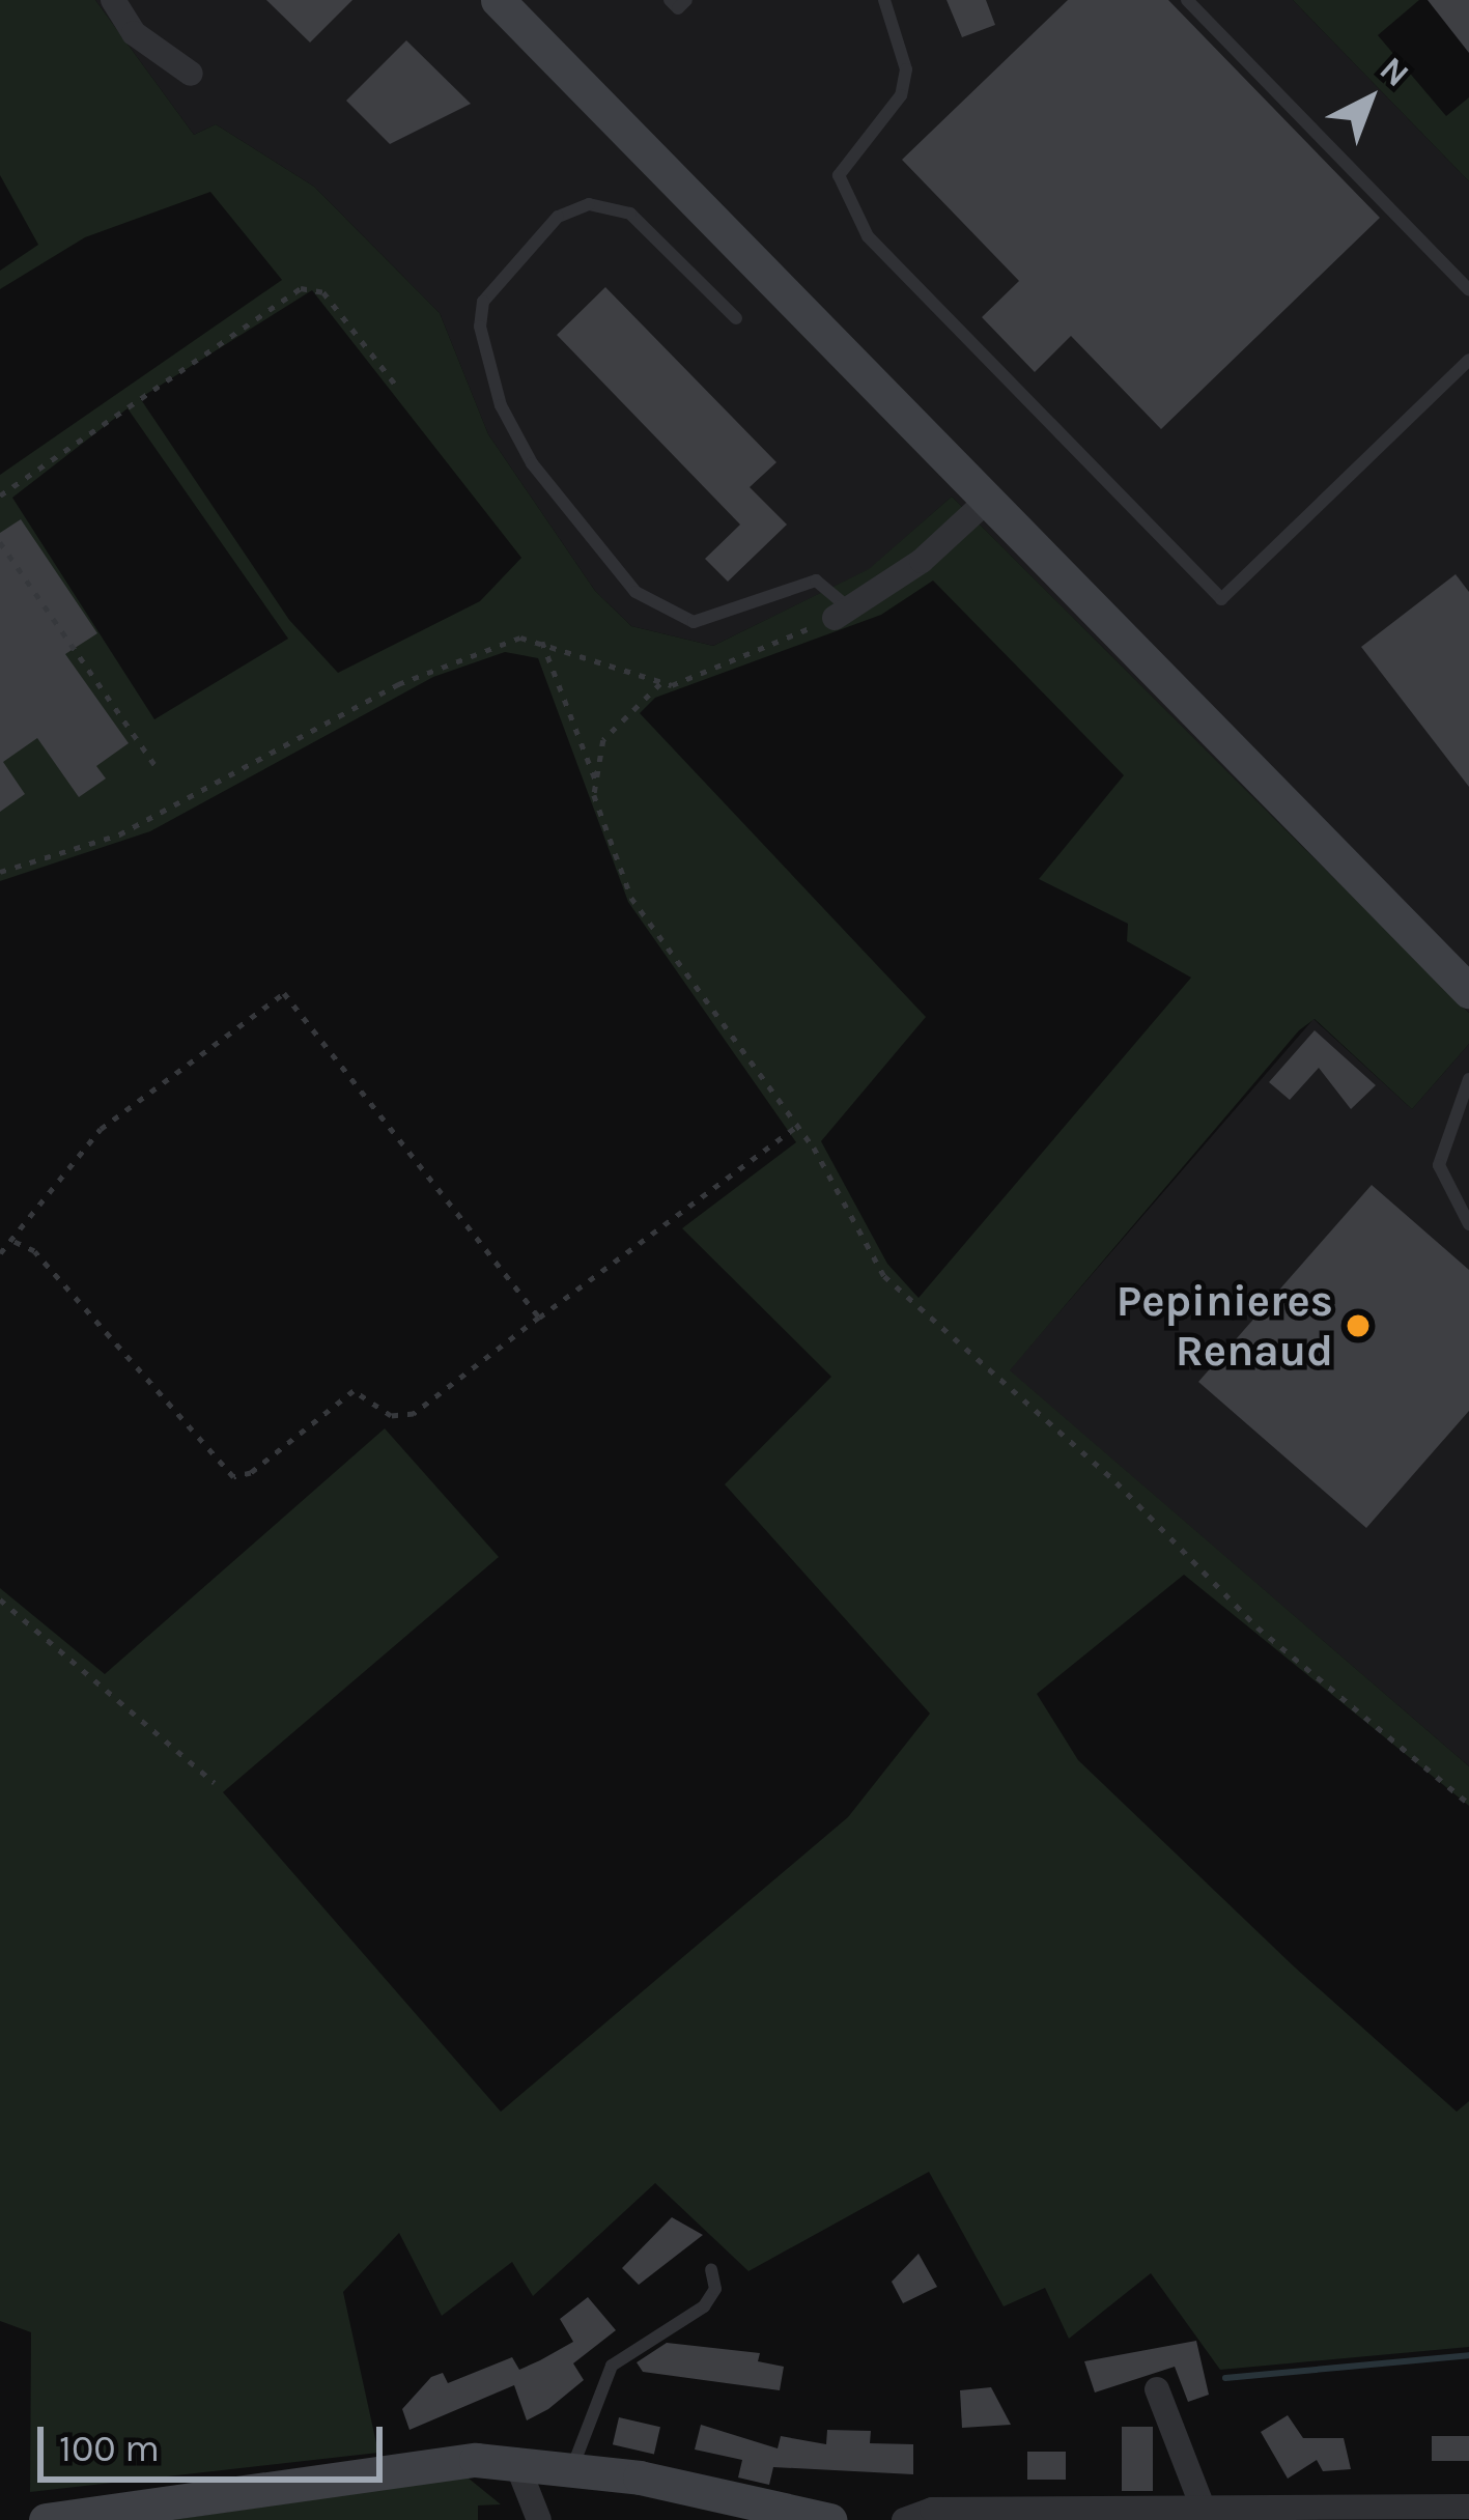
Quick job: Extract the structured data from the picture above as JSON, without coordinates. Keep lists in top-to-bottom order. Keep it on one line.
{"places":["Pepinieres Renaud"],"scale_bar":"100 m","north":"top right"}
